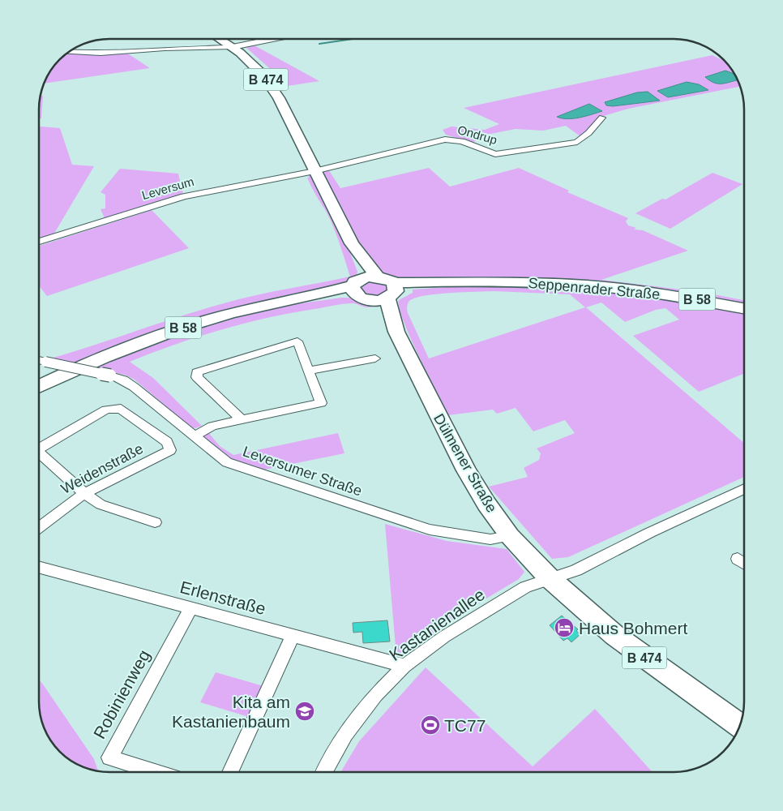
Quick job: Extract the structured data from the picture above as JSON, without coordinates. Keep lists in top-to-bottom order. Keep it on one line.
{"streets":{"main road":["B 474","Seppenrader Straße","B 58","Dülmener Straße"],"street":["Ondrup","Leversum","Weidenstraße","Leversumer Straße","Erlenstraße","Kastanienallee","Robinienweg"]},"crossings":[["B 474","Ondrup"],["B 474","Leversum"],["B 474","B 58"],["Ondrup","Leversum"],["Seppenrader Straße","Dülmener Straße"],["Dülmener Straße","Leversumer Straße"],["Dülmener Straße","Kastanienallee"],["Erlenstraße","Kastanienallee"],["Erlenstraße","Robinienweg"]],"places":{"hotel":["Haus Bohmert"],"school or university":["Kita am Kastanienbaum"],"sports":["TC77"]}}
